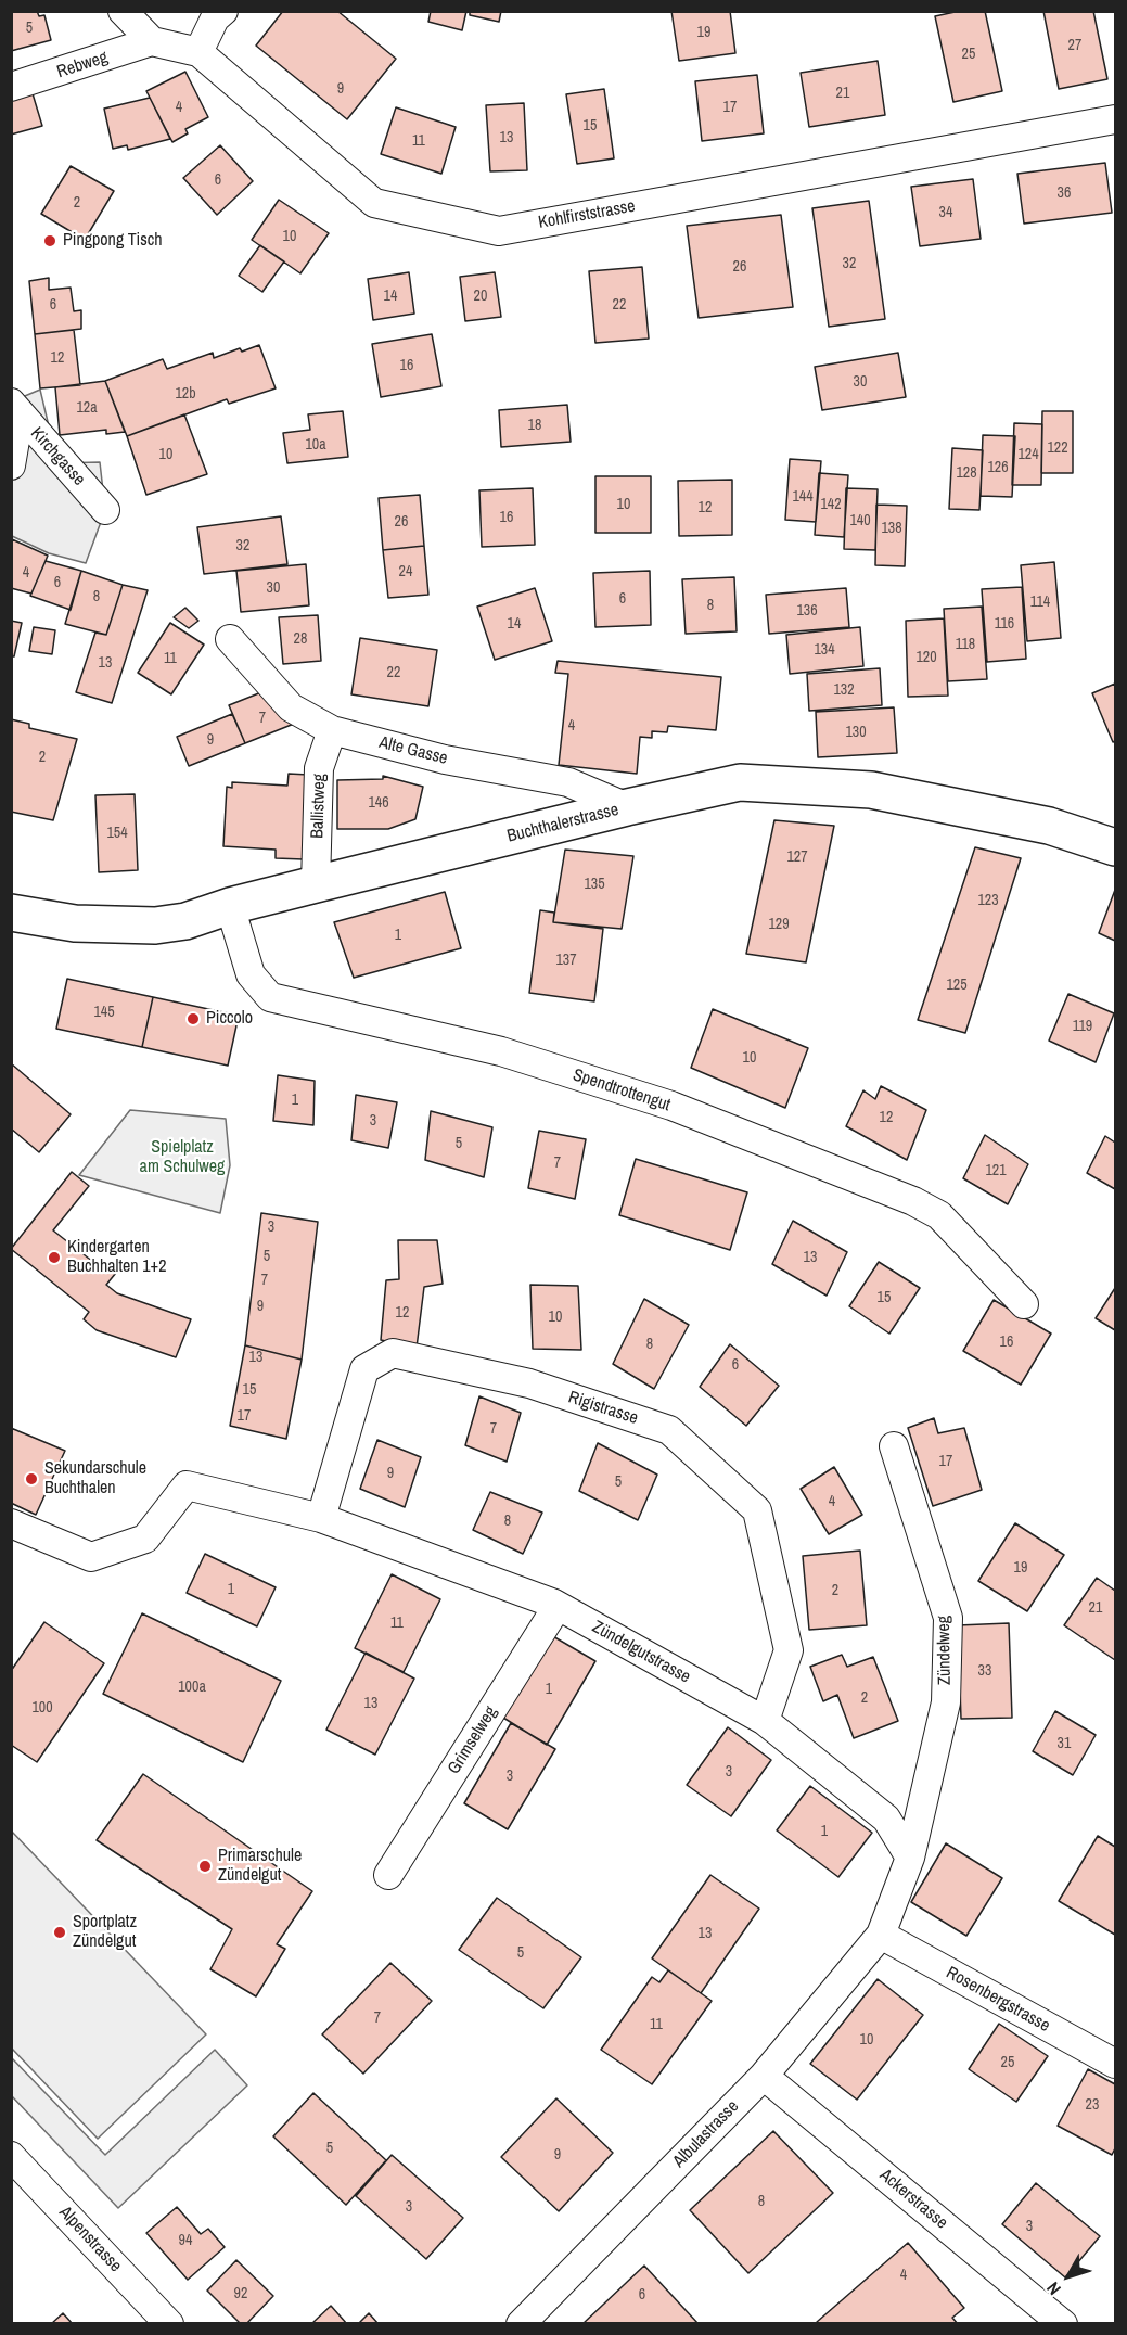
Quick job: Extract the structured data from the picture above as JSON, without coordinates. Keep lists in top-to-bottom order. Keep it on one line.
{"streets":{"street":["Rebweg","Kohlfirststrasse","Kirchgasse","Alte Gasse","Ballistweg","Buchthalerstrasse","Spendtrottengut","Rigistrasse","Zündelweg","Zündelgutstrasse","Grimselweg","Rosenbergstrasse","Albulastrasse","Ackerstrasse","Alpenstrasse"]},"crossings":[["Rebweg","Kohlfirststrasse"],["Alte Gasse","Ballistweg"],["Alte Gasse","Buchthalerstrasse"],["Ballistweg","Buchthalerstrasse"],["Buchthalerstrasse","Spendtrottengut"],["Rigistrasse","Zündelgutstrasse"],["Zündelweg","Zündelgutstrasse"],["Zündelgutstrasse","Grimselweg"],["Rosenbergstrasse","Albulastrasse"],["Albulastrasse","Ackerstrasse"]],"parks":["Spielplatz am Schulweg"],"places":["Pingpong Tisch","Piccolo","Kindergarten Buchhalten 1+2","Sekundarschule Buchthalen","Primarschule Zündelgut","Sportplatz Zündelgut"],"house_numbers":["5","19","27","25","9","21","4","17","15","13","11","6","36","2","34","10","32","26","14","20","6","22","12","16","30","12b","12a","18","10a","122","10","124","126","128","144","10","142","12","16","140","26","138","32","24","4","6","30","8","6","114","8","136","14","116","28","118","134","120","11","13","22","132","7","4","130","9","2","146","154","127","135","123","129","1","137","125","145","119","10","1","12","3","5","7","121","3","5","13","7","15","9","12","10","16","8","13","6","15","17","7","17","9","5","4","8","19","1","2","21","11","33","100a","1","2","13","100","31","3","3","1","13","5","7","11","10","25","23","5","9","8","3","3","94","4","92","6"],"north":"bottom left"}
